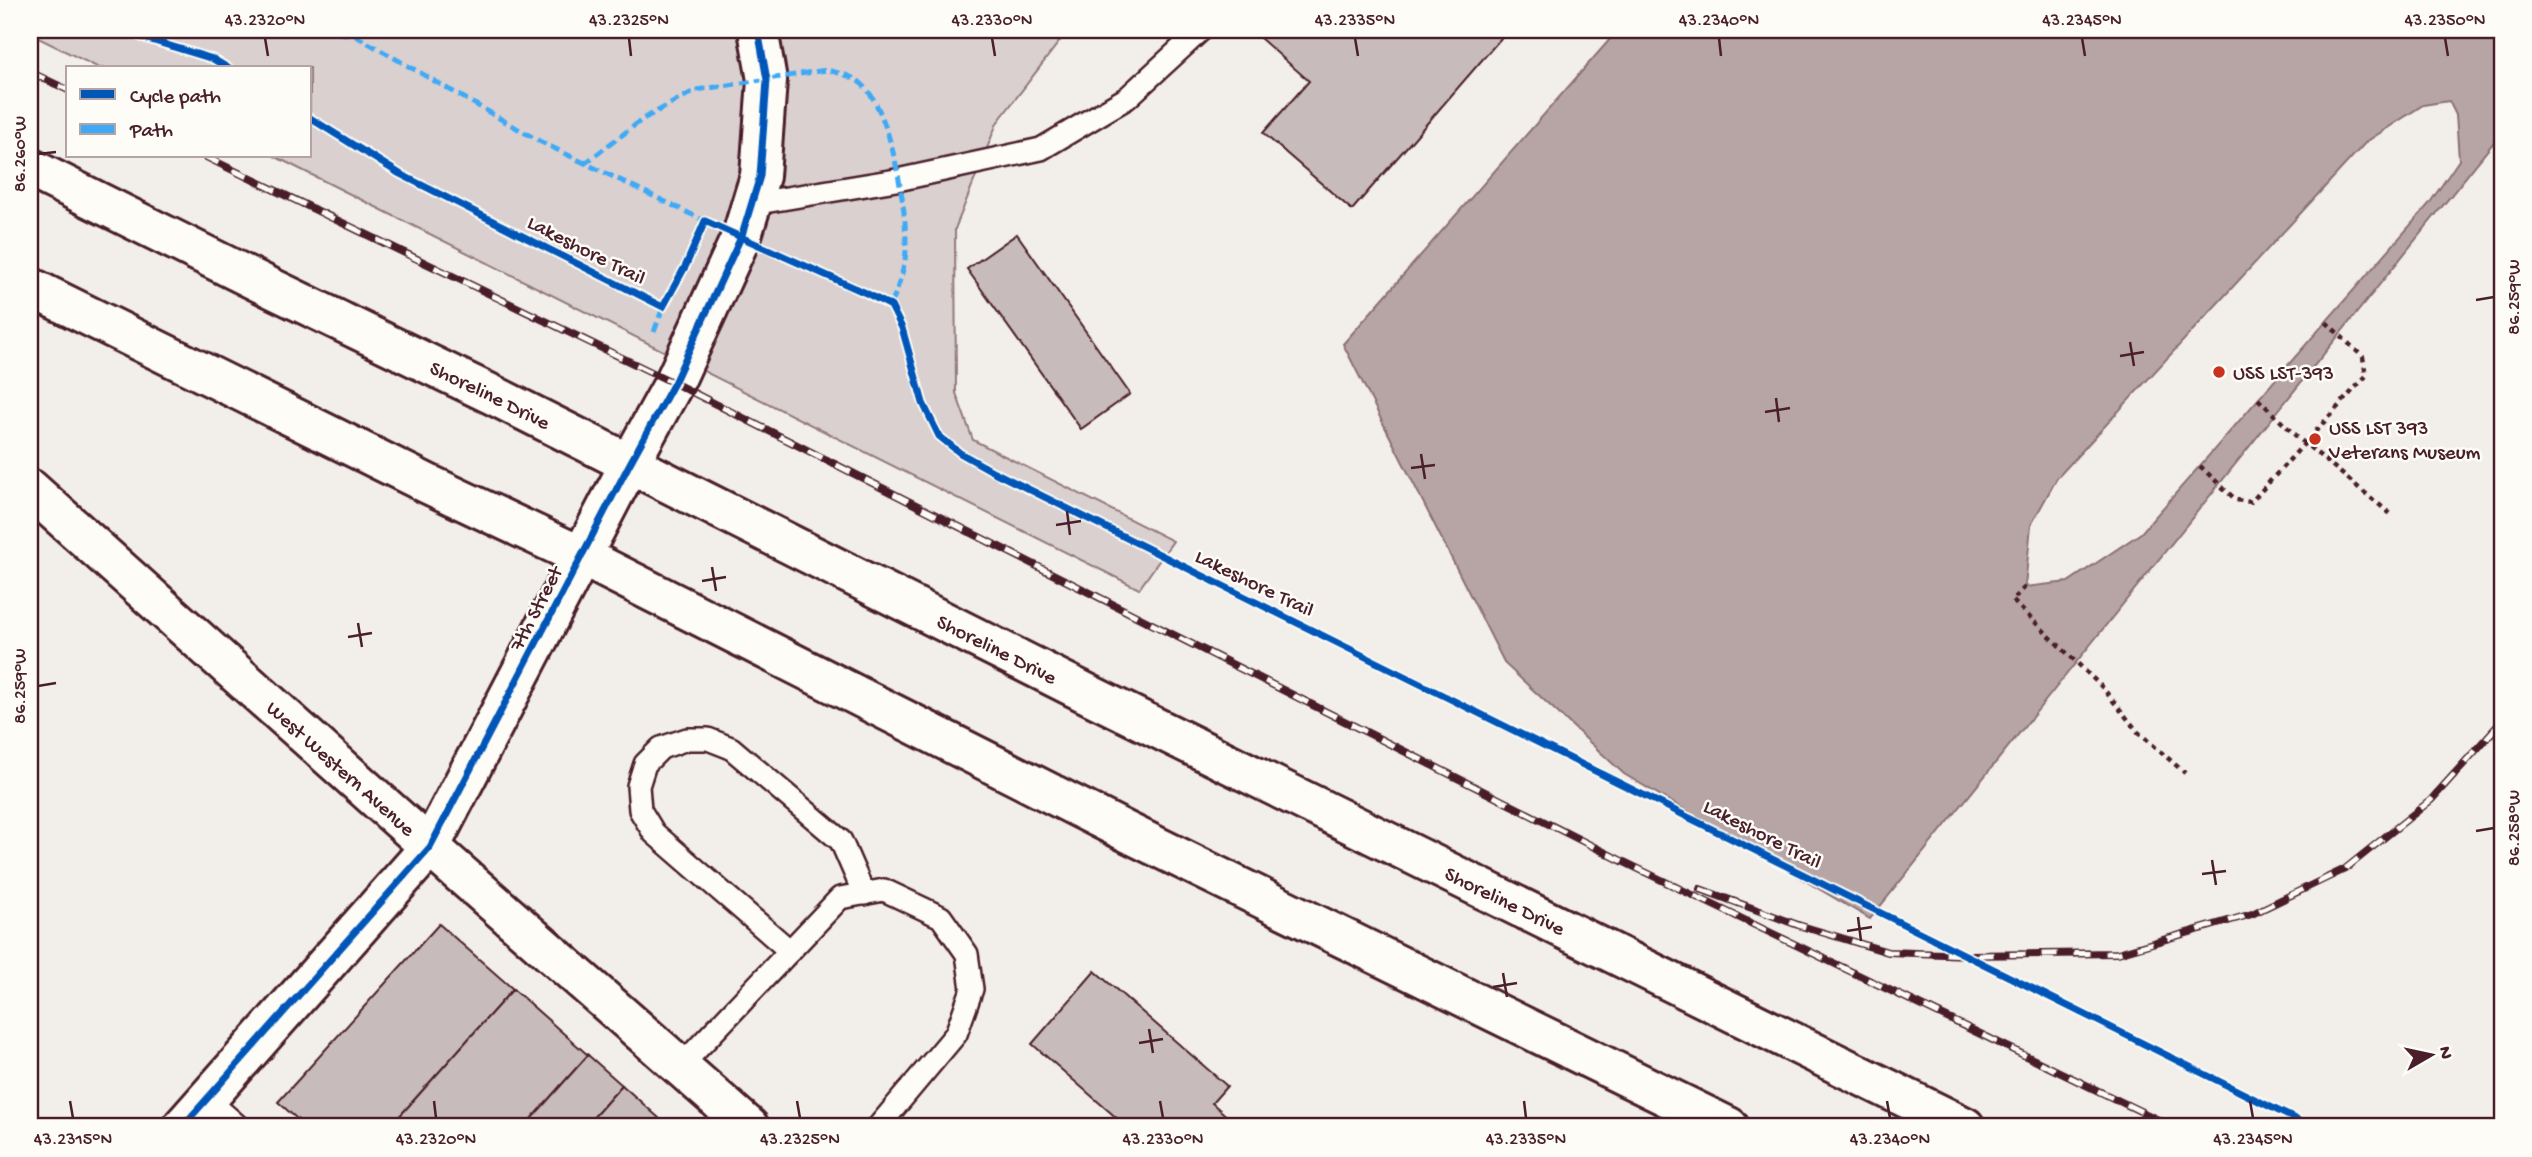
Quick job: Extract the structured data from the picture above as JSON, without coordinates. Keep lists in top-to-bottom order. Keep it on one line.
{"streets":{"main road":["Shoreline Drive","7th Street","West Western Avenue"],"cycle path":["Lakeshore Trail"]},"crossings":[["Shoreline Drive","7th Street"],["7th Street","West Western Avenue"]],"places":["USS LST-393","USS LST 393 Veterans Museum"],"legend":["Cycle path","Path"],"north":"right","coordinates":["43.2320°N","43.2325°N","43.2330°N","43.2335°N","43.2340°N","43.2345°N","43.2350°N","86.260°W","86.259°W","86.258°W","43.2315°N"]}
